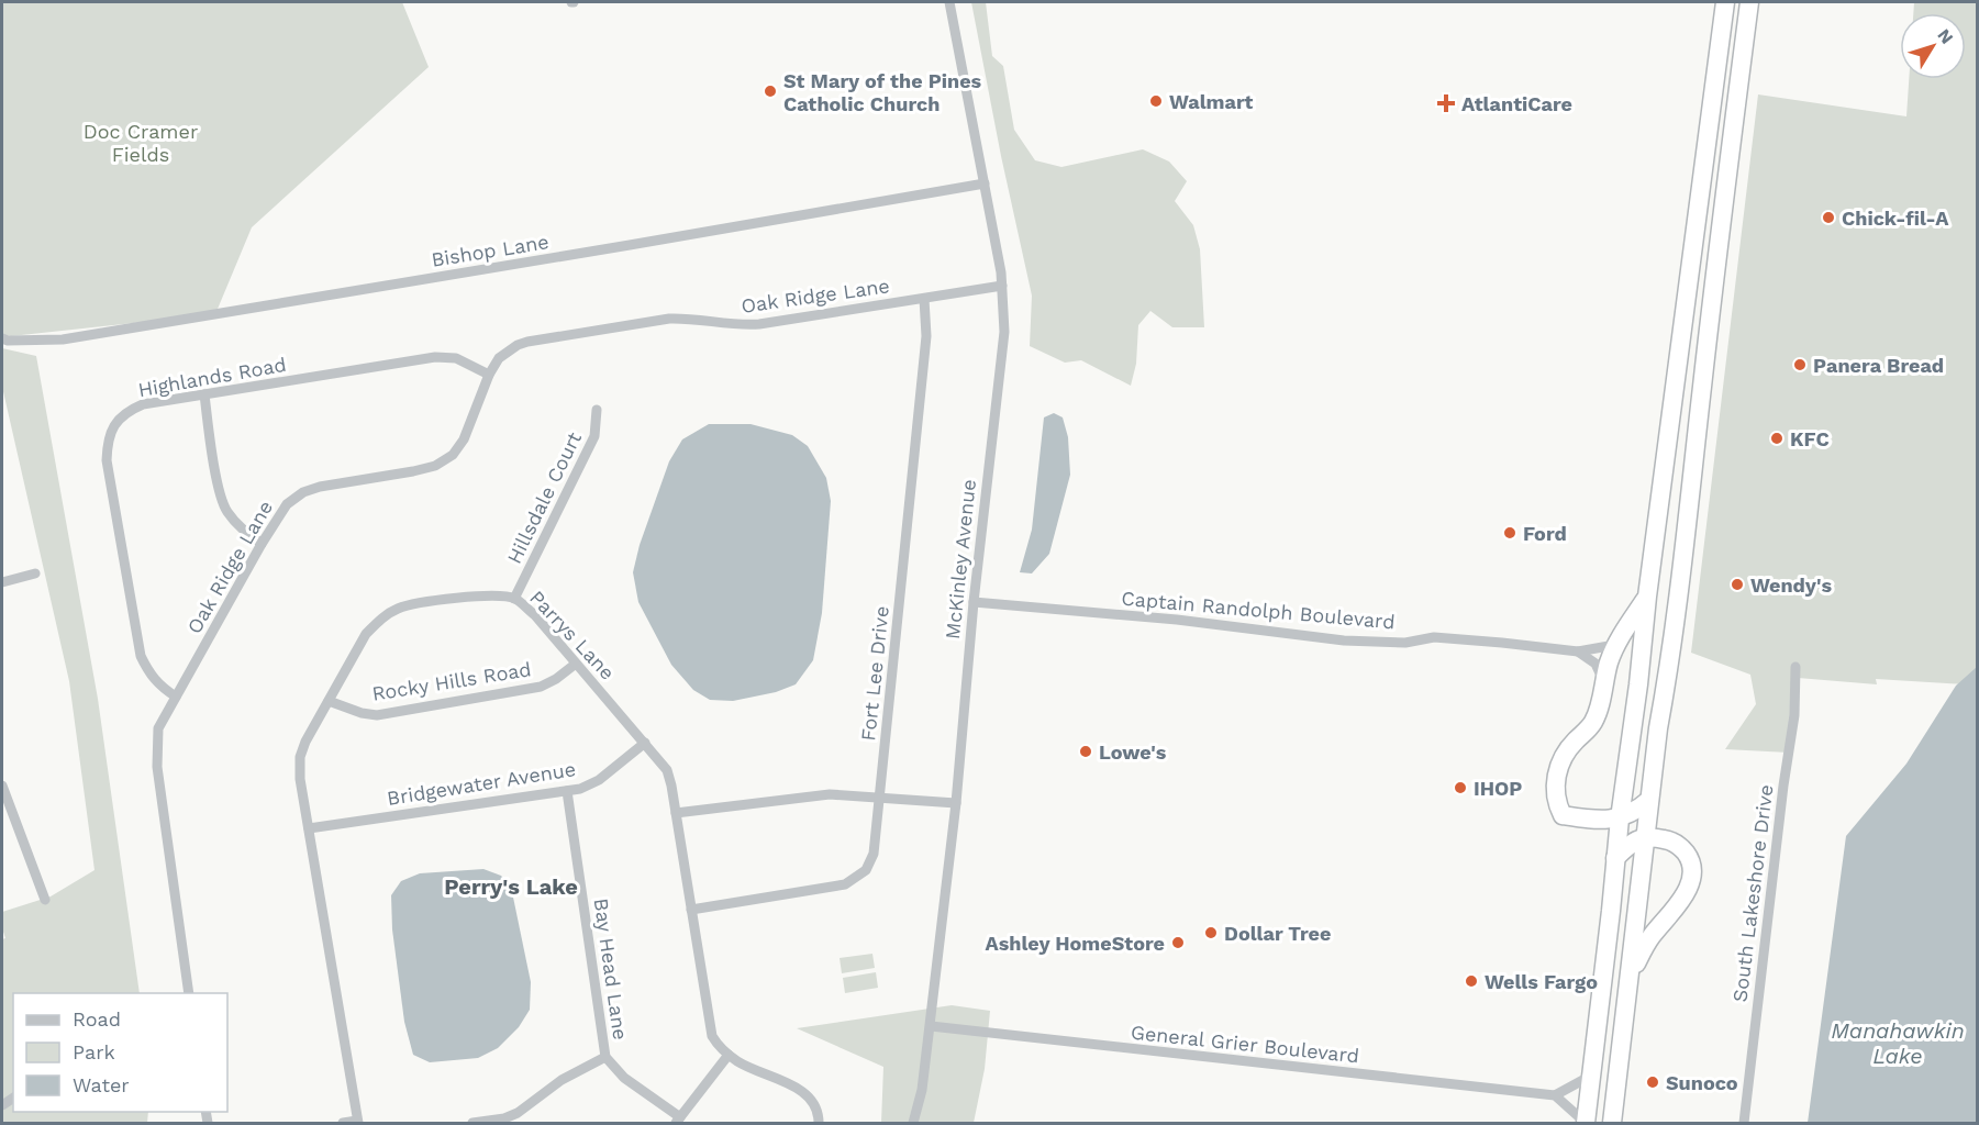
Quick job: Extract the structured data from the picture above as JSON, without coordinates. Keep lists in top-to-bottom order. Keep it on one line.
{"streets":{"street":["Bishop Lane","Oak Ridge Lane","Highlands Road","Hillsdale Court","McKinley Avenue","Captain Randolph Boulevard","Parrys Lane","Fort Lee Drive","Rocky Hills Road","Bridgewater Avenue","South Lakeshore Drive","Bay Head Lane","General Grier Boulevard"]},"crossings":[["Bishop Lane","McKinley Avenue"],["Oak Ridge Lane","Highlands Road"],["Oak Ridge Lane","McKinley Avenue"],["Oak Ridge Lane","Fort Lee Drive"],["Hillsdale Court","Parrys Lane"],["McKinley Avenue","Captain Randolph Boulevard"],["McKinley Avenue","General Grier Boulevard"],["Parrys Lane","Fort Lee Drive"],["Parrys Lane","Rocky Hills Road"],["Parrys Lane","Bridgewater Avenue"],["Bridgewater Avenue","Bay Head Lane"]],"districts":["Perry's Lake"],"water":["Manahawkin Lake"],"parks":["Doc Cramer Fields"],"places":{"other":["St Mary of the Pines Catholic Church","Walmart","Chick-fil-A","Panera Bread","KFC","Ford","Wendy's","Lowe's","IHOP","Dollar Tree","Ashley HomeStore","Wells Fargo","Sunoco"],"health":["AtlantiCare"]},"legend":["Road","Park","Water"],"north":"top right"}
